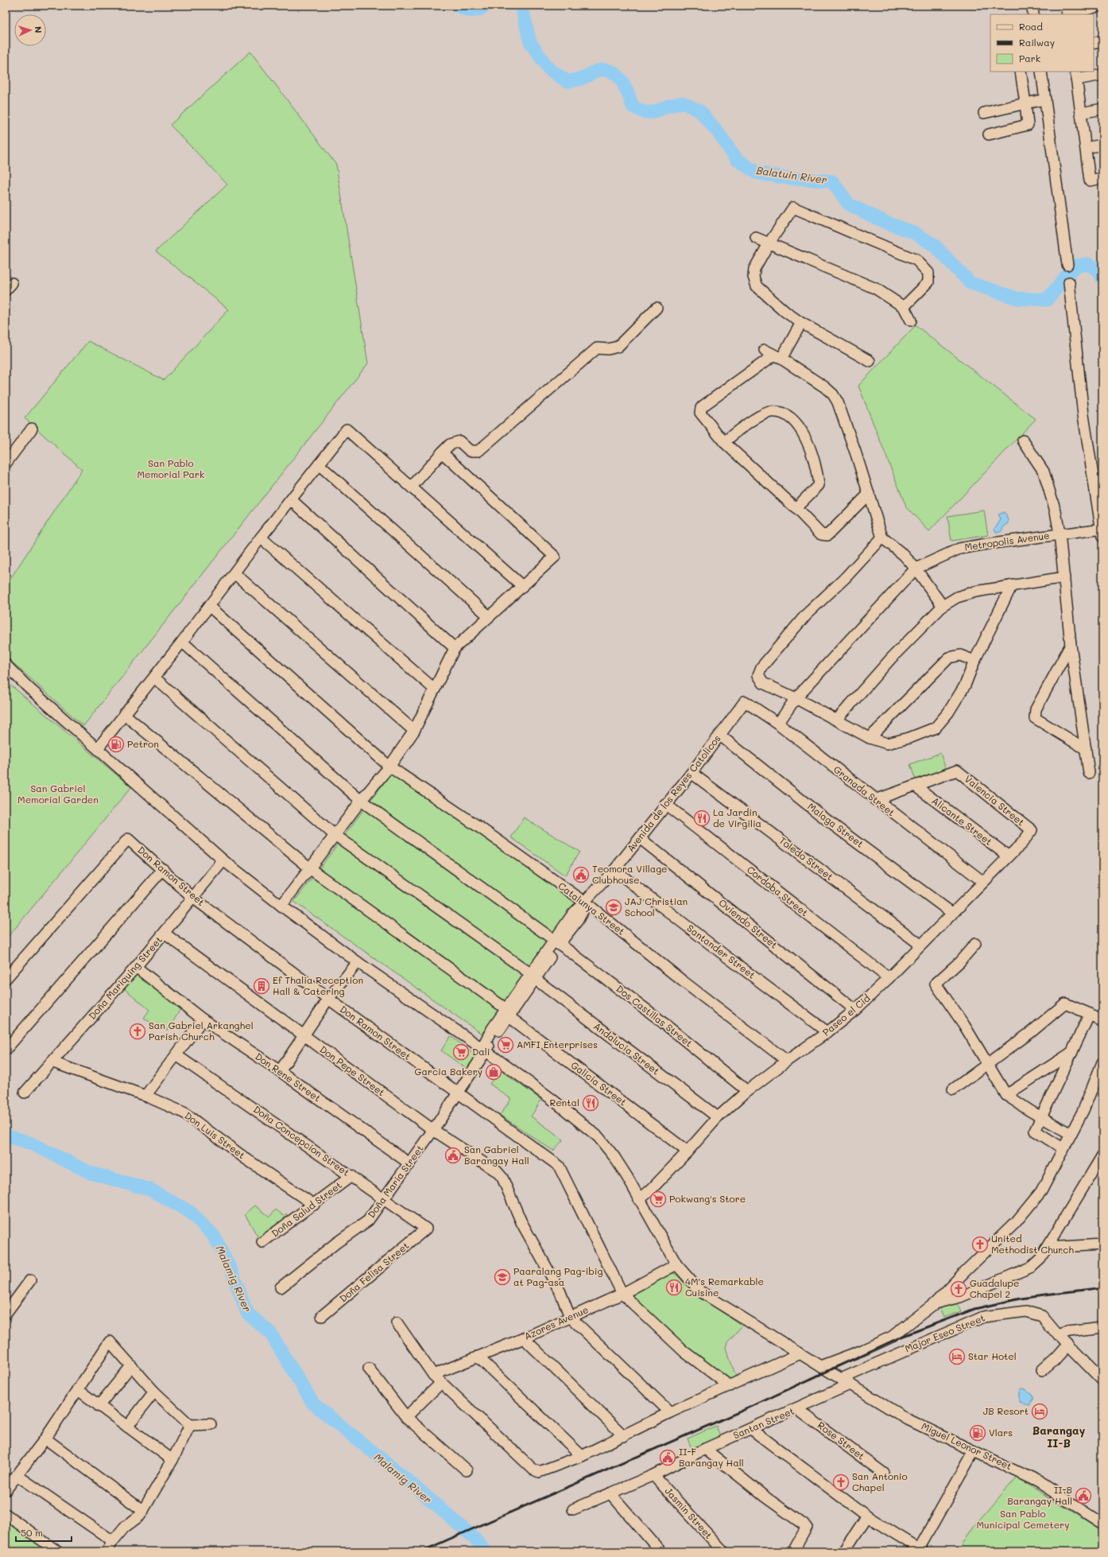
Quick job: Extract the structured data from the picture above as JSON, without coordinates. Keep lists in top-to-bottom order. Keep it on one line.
{"streets":{"street":["Metropolis Avenue","Granada Street","Avenida de los Reyes Catolicos","Valencia Street","Alicante Street","Malaga Street","Toledo Street","Don Ramon Street","Cordoba Street","Catalunya Street","Oviendo Street","Santander Street","Doña Mariquing Street","Paseo el Cid","Dos Castillas Street","Andalucia Street","Don Pepe Street","Don Rene Street","Galicia Street","Don Luis Street","Doña Concepcion Street","Doña Maria Street","Doña Salud Street","Doña Felisa Street","Azores Avenue","Major Eseo Street","Santan Street","Rose Street","Miguel Leonor Street","Jasmin Street"]},"crossings":[["Granada Street","Avenida de los Reyes Catolicos"],["Granada Street","Paseo el Cid"],["Avenida de los Reyes Catolicos","Malaga Street"],["Avenida de los Reyes Catolicos","Toledo Street"],["Avenida de los Reyes Catolicos","Cordoba Street"],["Avenida de los Reyes Catolicos","Catalunya Street"],["Avenida de los Reyes Catolicos","Oviendo Street"],["Avenida de los Reyes Catolicos","Santander Street"],["Avenida de los Reyes Catolicos","Dos Castillas Street"],["Avenida de los Reyes Catolicos","Andalucia Street"],["Avenida de los Reyes Catolicos","Galicia Street"],["Avenida de los Reyes Catolicos","Doña Maria Street"],["Avenida de los Reyes Catolicos","Miguel Leonor Street"],["Valencia Street","Alicante Street"],["Valencia Street","Paseo el Cid"],["Alicante Street","Paseo el Cid"],["Malaga Street","Paseo el Cid"],["Toledo Street","Paseo el Cid"],["Don Ramon Street","Doña Mariquing Street"],["Don Ramon Street","Doña Maria Street"],["Don Ramon Street","Azores Avenue"],["Cordoba Street","Paseo el Cid"],["Catalunya Street","Paseo el Cid"],["Oviendo Street","Paseo el Cid"],["Santander Street","Paseo el Cid"],["Doña Mariquing Street","Don Pepe Street"],["Doña Mariquing Street","Don Rene Street"],["Doña Mariquing Street","Don Luis Street"],["Doña Mariquing Street","Miguel Leonor Street"],["Paseo el Cid","Dos Castillas Street"],["Paseo el Cid","Andalucia Street"],["Paseo el Cid","Galicia Street"],["Paseo el Cid","Miguel Leonor Street"],["Don Pepe Street","Doña Maria Street"],["Don Pepe Street","Azores Avenue"],["Don Rene Street","Doña Maria Street"],["Don Luis Street","Doña Salud Street"],["Doña Concepcion Street","Doña Maria Street"],["Doña Concepcion Street","Doña Salud Street"],["Doña Concepcion Street","Doña Felisa Street"],["Doña Maria Street","Miguel Leonor Street"],["Azores Avenue","Miguel Leonor Street"],["Major Eseo Street","Miguel Leonor Street"],["Santan Street","Rose Street"],["Santan Street","Miguel Leonor Street"],["Santan Street","Jasmin Street"]],"districts":["Barangay II-B"],"water":["Balatuin River","Malamig River"],"parks":["San Pablo Memorial Park","San Gabriel Memorial Garden","San Pablo Municipal Cemetery"],"places":{"fuel station":["Petron","Vlars"],"restaurant":["La Jardin de Virgilia","Rental","4M's Remarkable Cuisine"],"public building":["Teomora Village Clubhouse","San Gabriel Barangay Hall","II-F Barangay Hall","II-B Barangay Hall"],"school or university":["JAJ Christian School","Paaralang Pag-ibig at Pag-asa"],"building":["Ef Thalia Reception Hall & Catering"],"church":["San Gabriel Arkanghel Parish Church","United Methodist Church","Guadalupe Chapel 2","San Antonio Chapel"],"supermarket":["AMFI Enterprises","Dali","Pokwang's Store"],"shop":["Garcia Bakery"],"hotel":["Star Hotel","JB Resort"]},"legend":["Road","Railway","Park"],"scale_bar":"50 m","north":"right"}
